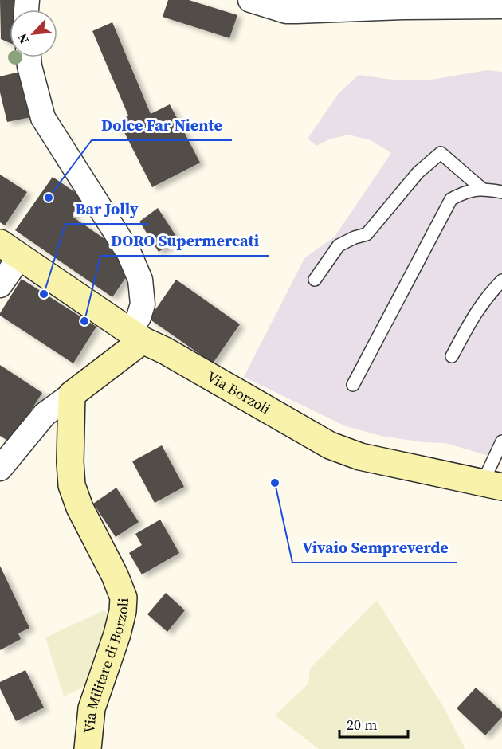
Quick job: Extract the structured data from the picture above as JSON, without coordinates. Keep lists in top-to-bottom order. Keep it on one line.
{"streets":{"main road":["Via Borzoli","Via Militare di Borzoli"]},"places":["Dolce Far Niente","Bar Jolly","DORO Supermercati","Vivaio Sempreverde"],"scale_bar":"20 m","north":"bottom left"}
